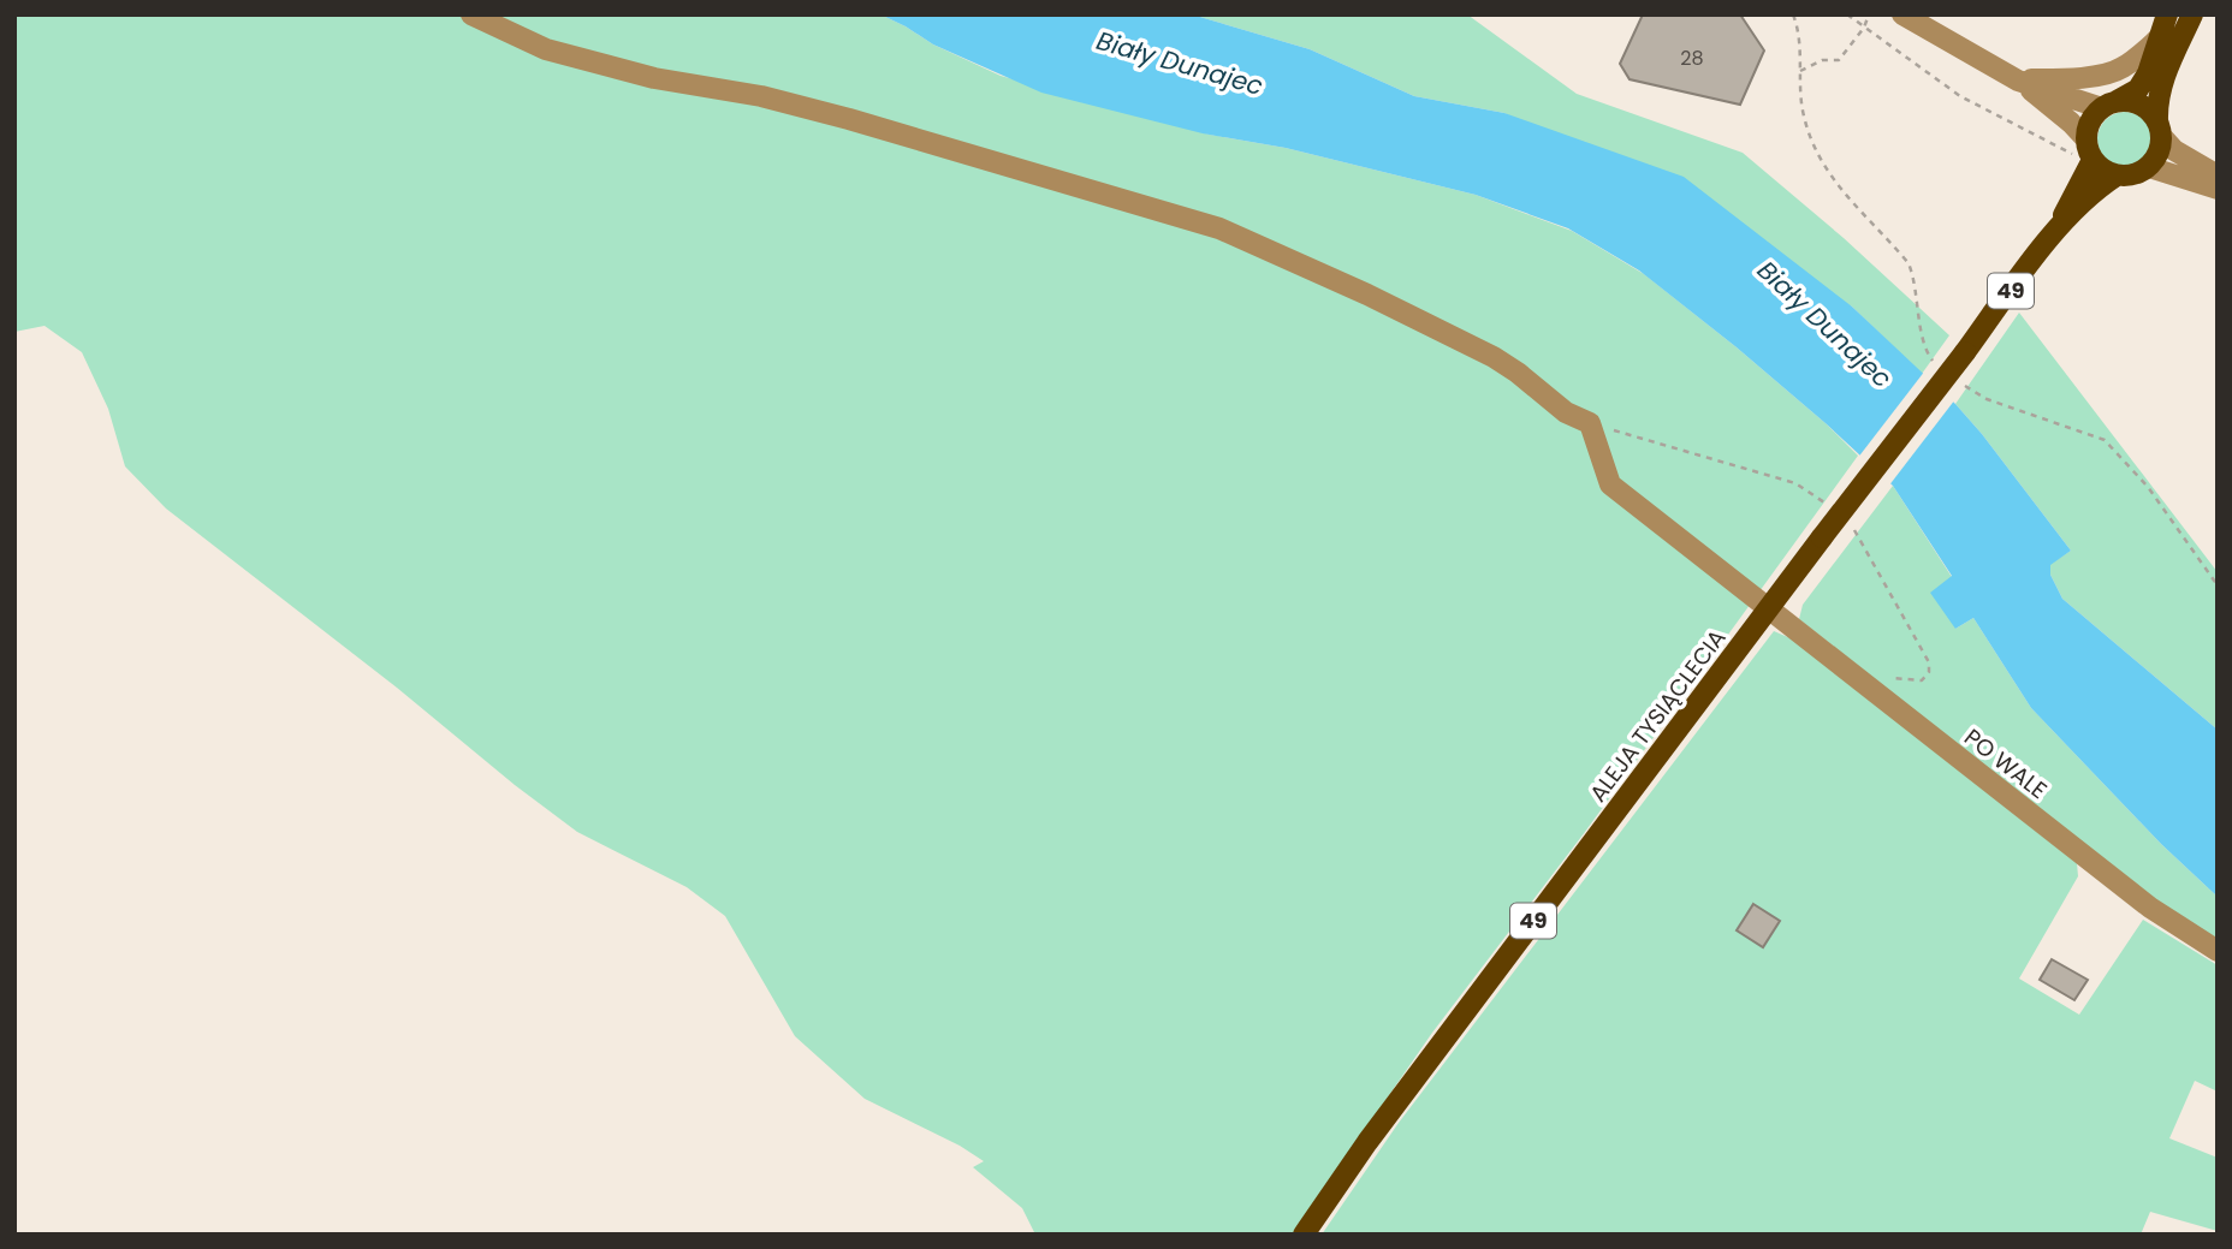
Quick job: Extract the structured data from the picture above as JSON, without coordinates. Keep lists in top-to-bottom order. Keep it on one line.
{"streets":{"main road":["49","ALEJA TYSIĄCLECIA"],"street":["PO WALE"]},"crossings":[["49","ALEJA TYSIĄCLECIA"],["ALEJA TYSIĄCLECIA","PO WALE"]],"water":["Biały Dunajec"],"house_numbers":["28"]}
